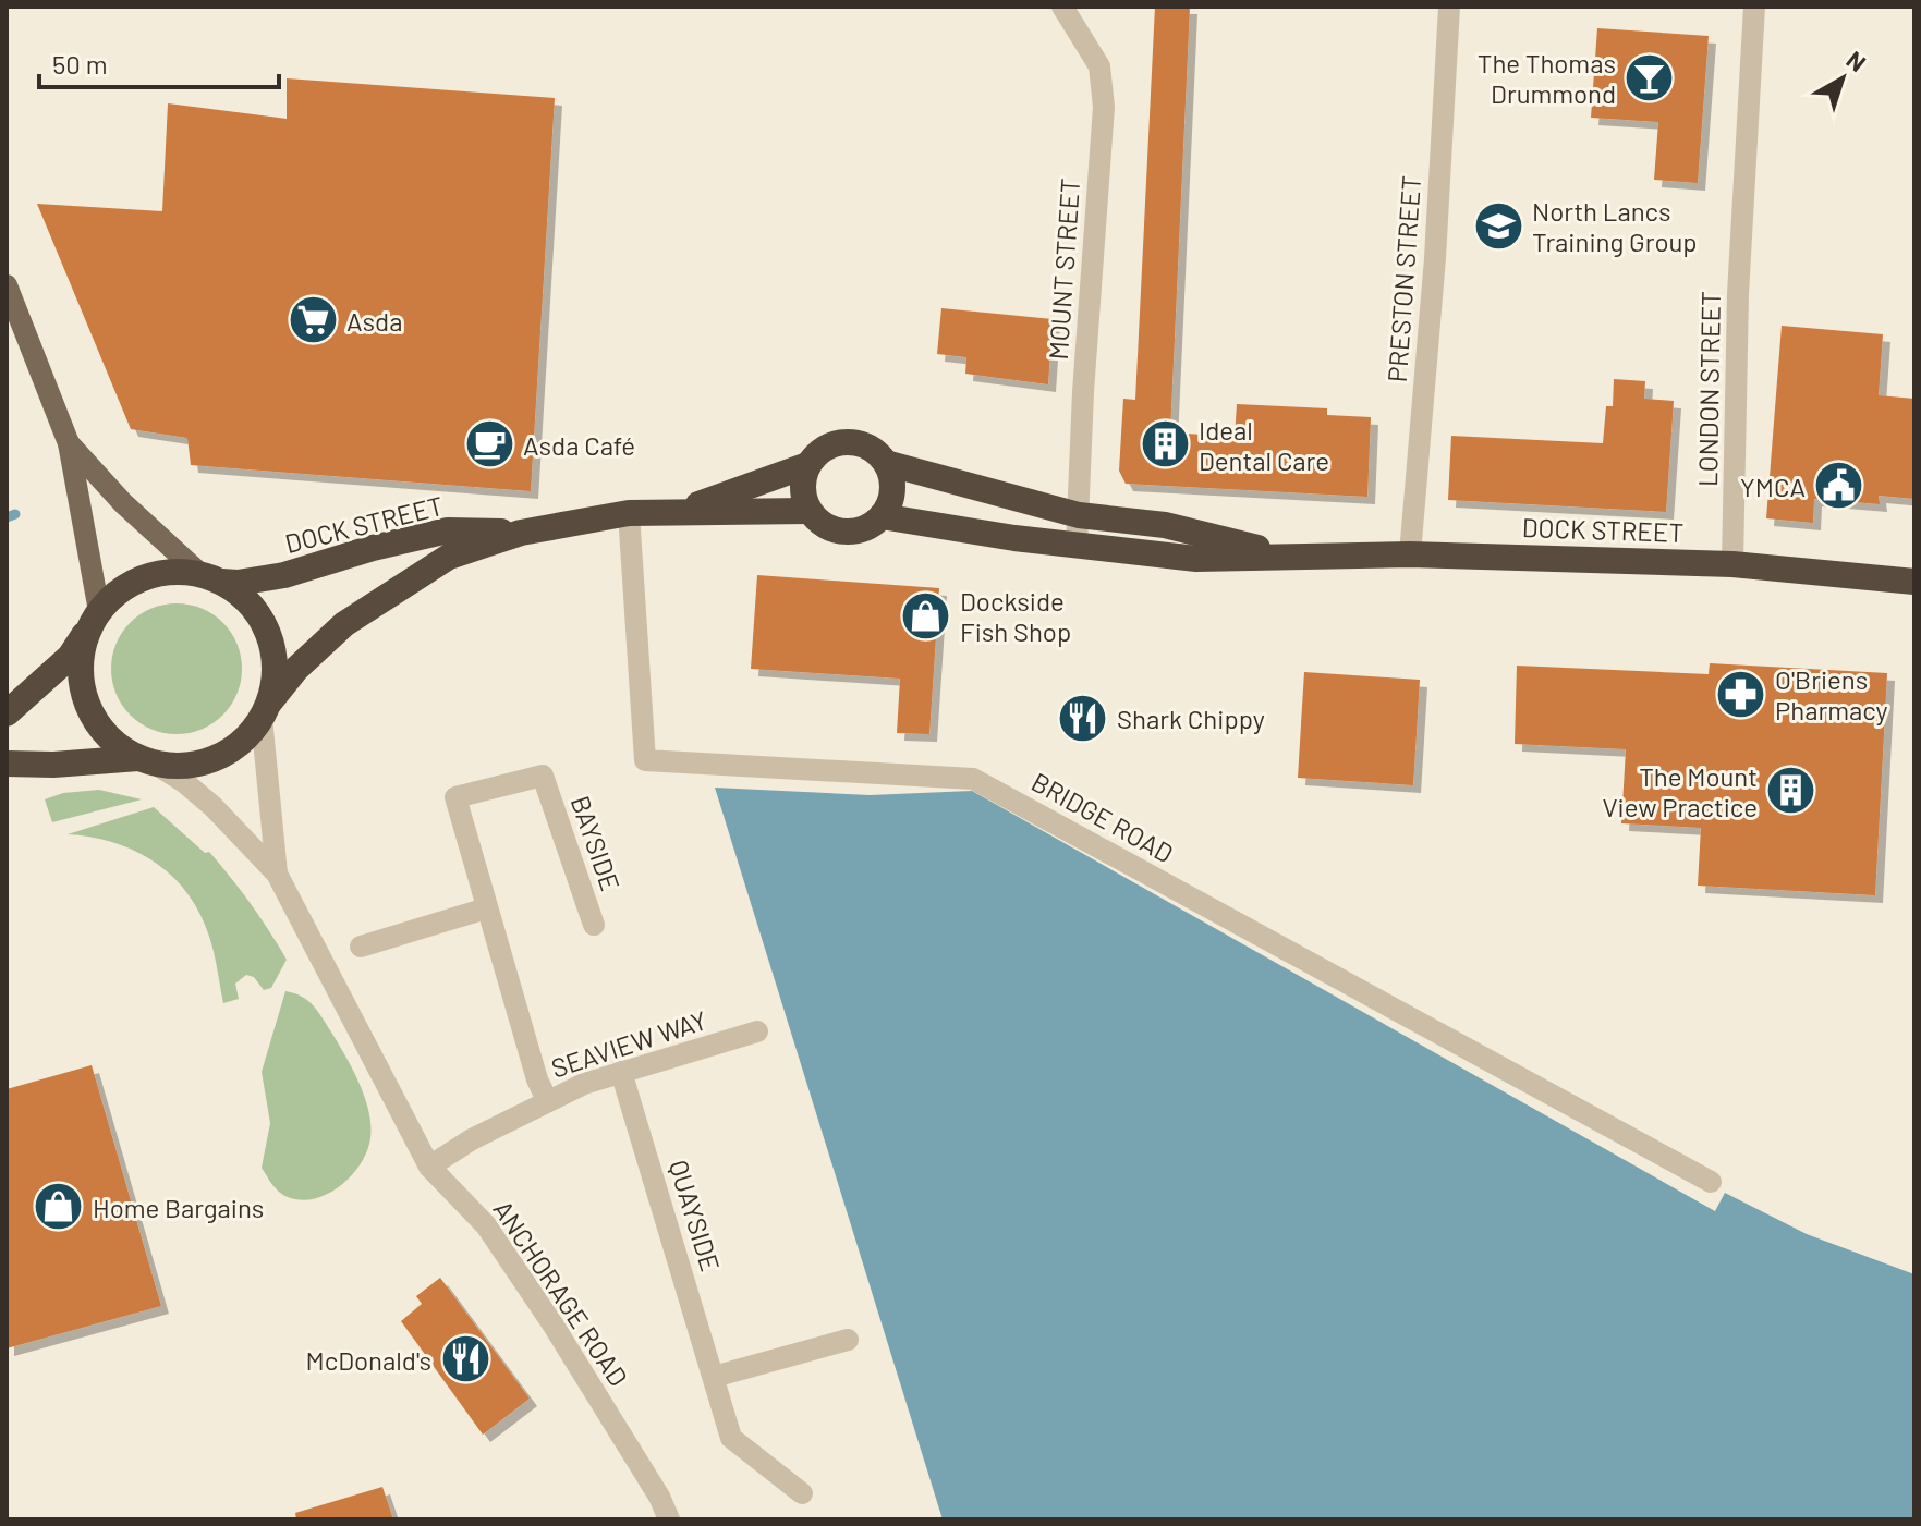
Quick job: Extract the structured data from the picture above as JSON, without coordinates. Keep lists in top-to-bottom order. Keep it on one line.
{"streets":{"highway":["DOCK STREET"],"street":["MOUNT STREET","PRESTON STREET","LONDON STREET","BRIDGE ROAD","BAYSIDE","SEAVIEW WAY","QUAYSIDE","ANCHORAGE ROAD"]},"crossings":[["MOUNT STREET","DOCK STREET"],["PRESTON STREET","DOCK STREET"],["LONDON STREET","DOCK STREET"],["DOCK STREET","BRIDGE ROAD"],["DOCK STREET","ANCHORAGE ROAD"],["BAYSIDE","SEAVIEW WAY"],["SEAVIEW WAY","QUAYSIDE"],["SEAVIEW WAY","ANCHORAGE ROAD"]],"places":{"bar":["The Thomas Drummond"],"school or university":["North Lancs Training Group"],"supermarket":["Asda"],"cafe":["Asda Café"],"building":["Ideal Dental Care","The Mount View Practice"],"public building":["YMCA"],"shop":["Dockside Fish Shop","Home Bargains"],"pharmacy":["O'Briens Pharmacy"],"restaurant":["Shark Chippy","McDonald's"]},"scale_bar":"50 m","north":"top right"}
